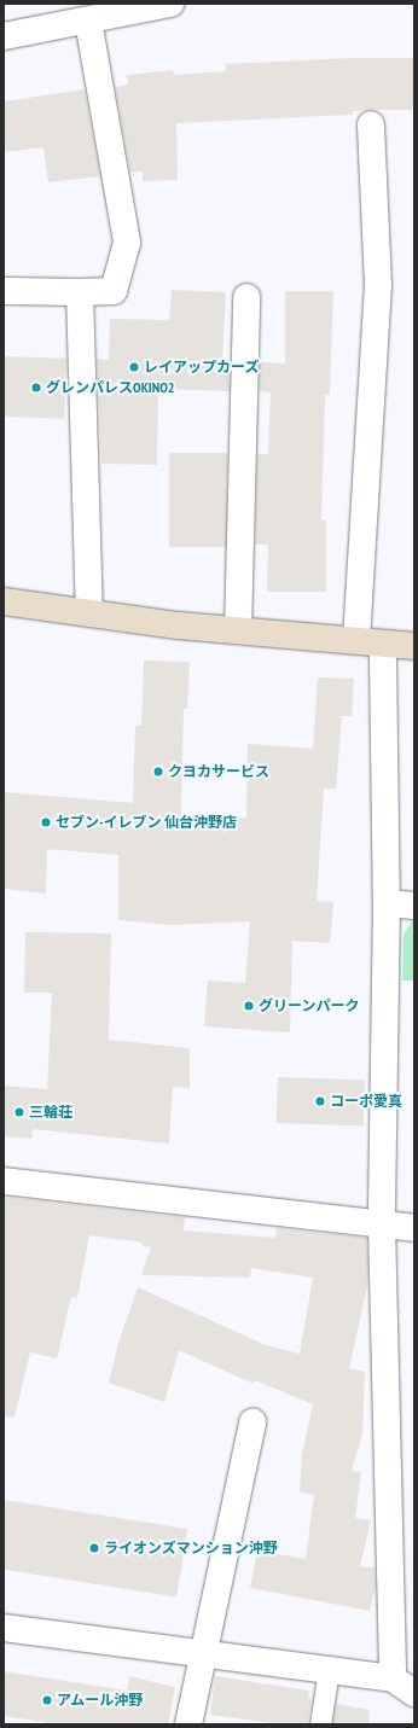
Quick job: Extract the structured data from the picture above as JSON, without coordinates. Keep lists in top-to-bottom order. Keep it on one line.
{"places":["レイアップカーズ","グレンパレスOKINO2","クヨカサービス","セブン-イレブン 仙台沖野店","グリーンパーク","コーポ愛真","三輪荘","ライオンズマンション沖野","アムール沖野"]}
